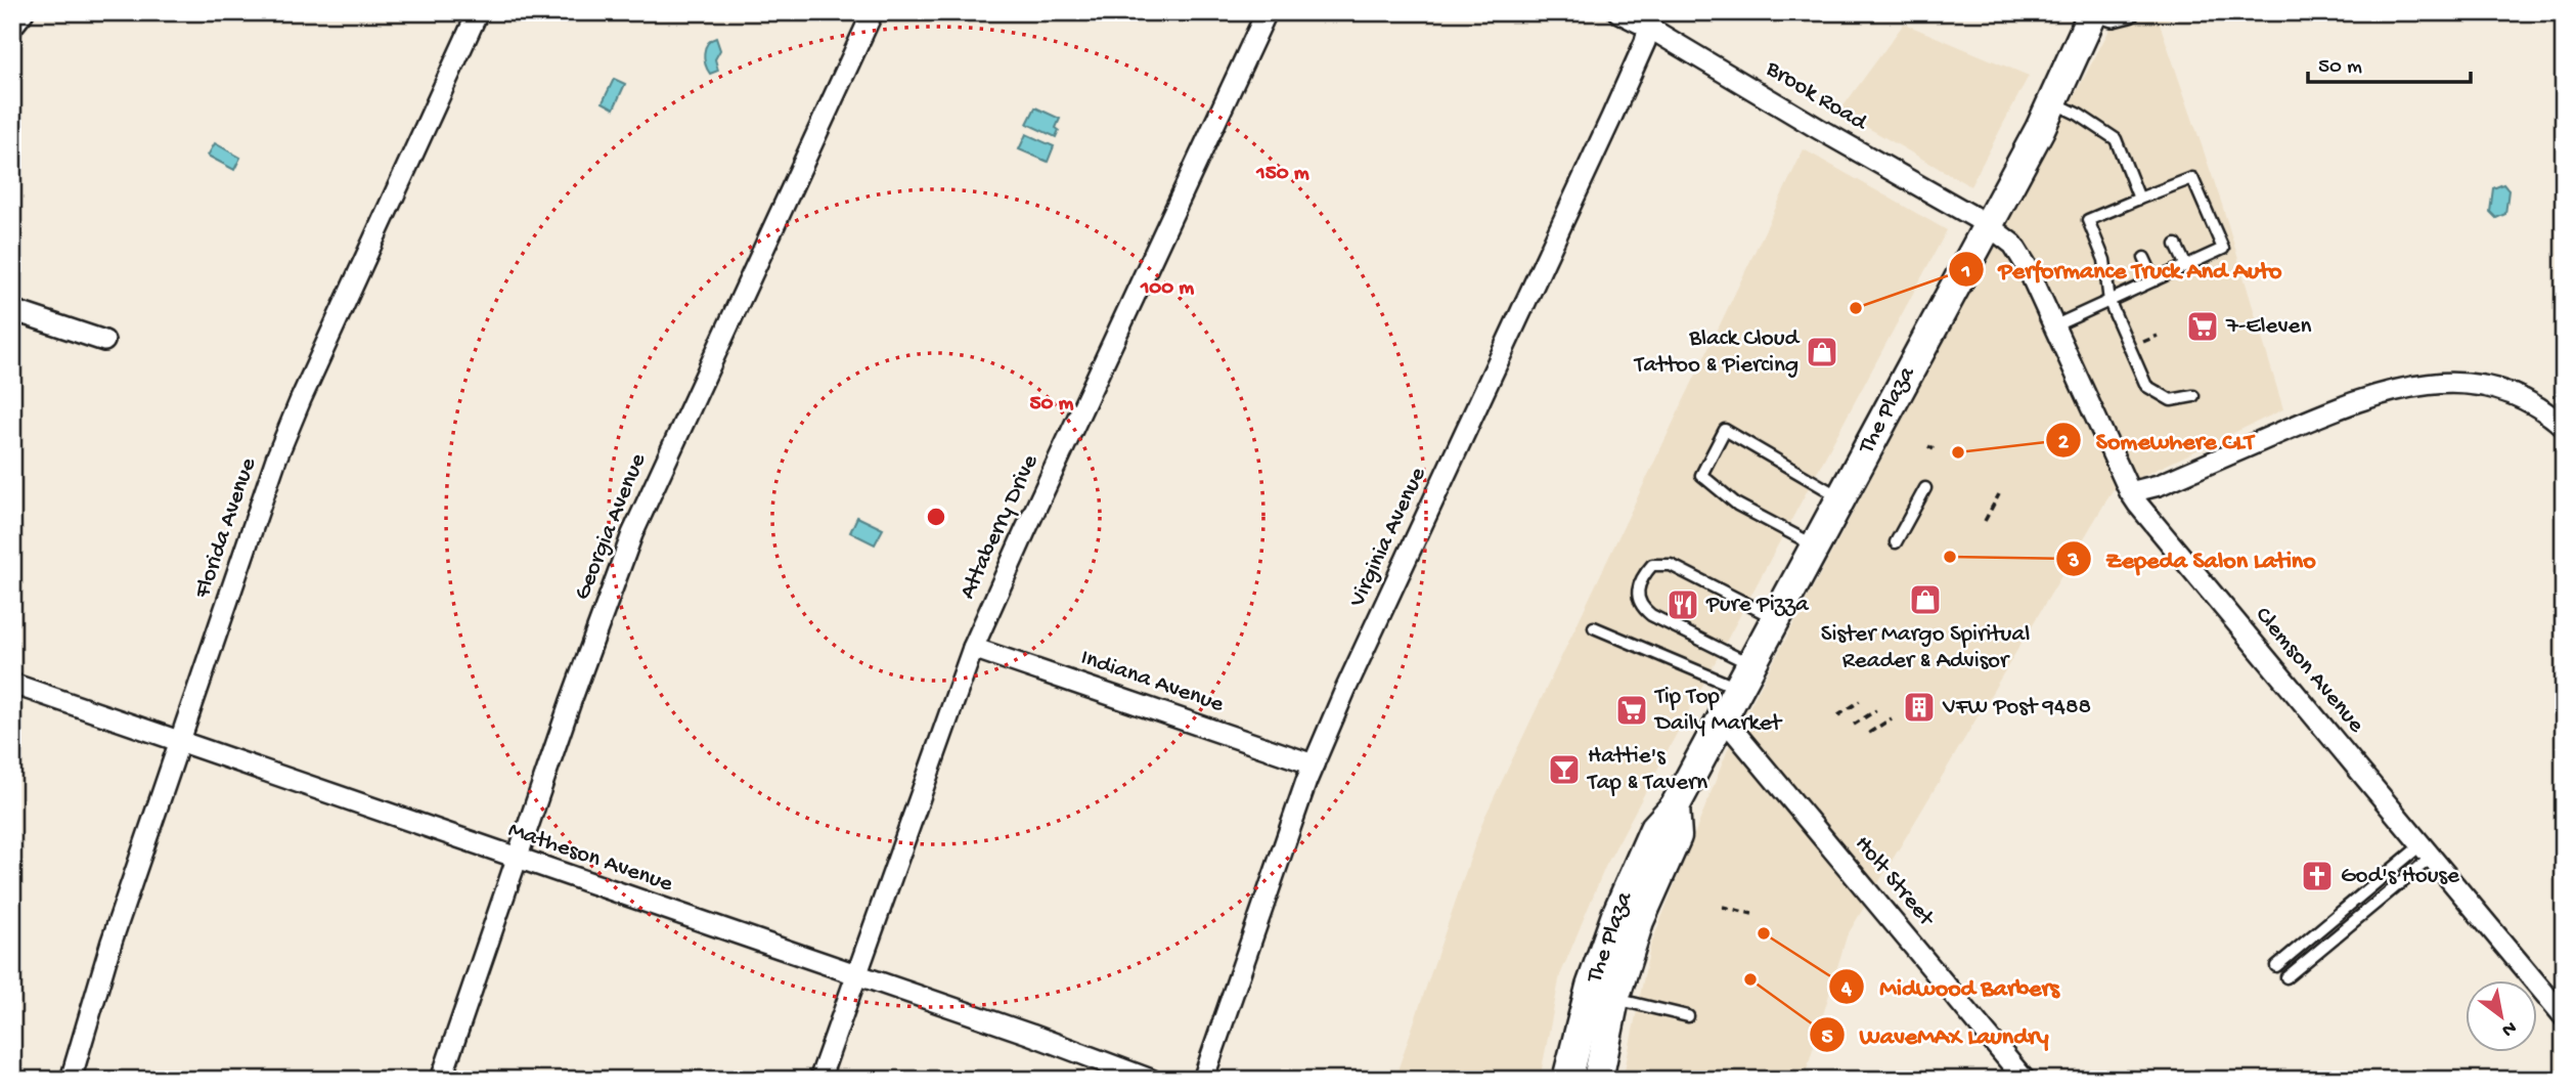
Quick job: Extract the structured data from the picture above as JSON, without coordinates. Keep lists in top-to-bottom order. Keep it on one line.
{"streets":{"main road":["The Plaza"],"street":["Brook Road","Georgia Avenue","Attaberry Drive","Florida Avenue","Virginia Avenue","Clemson Avenue","Indiana Avenue","Matheson Avenue","Holt Street"]},"crossings":[["Brook Road","The Plaza"],["Brook Road","Virginia Avenue"],["Brook Road","Clemson Avenue"],["The Plaza","Clemson Avenue"],["The Plaza","Holt Street"],["Georgia Avenue","Matheson Avenue"],["Attaberry Drive","Indiana Avenue"],["Attaberry Drive","Matheson Avenue"],["Florida Avenue","Matheson Avenue"],["Virginia Avenue","Indiana Avenue"]],"places":{"other":["Performance Truck And Auto","Somewhere CLT","Zepeda Salon Latino","Midwood Barbers","WaveMAX Laundry"],"supermarket":["7-Eleven","Tip Top Daily Market"],"shop":["Black Cloud Tattoo & Piercing","Sister Margo Spiritual Reader & Advisor"],"restaurant":["Pure Pizza"],"building":["VFW Post 9488"],"bar":["Hattie's Tap & Tavern"],"church":["God's House"]},"scale_bar":"50 m","north":"bottom right","rings":["150 m","100 m","50 m"]}
